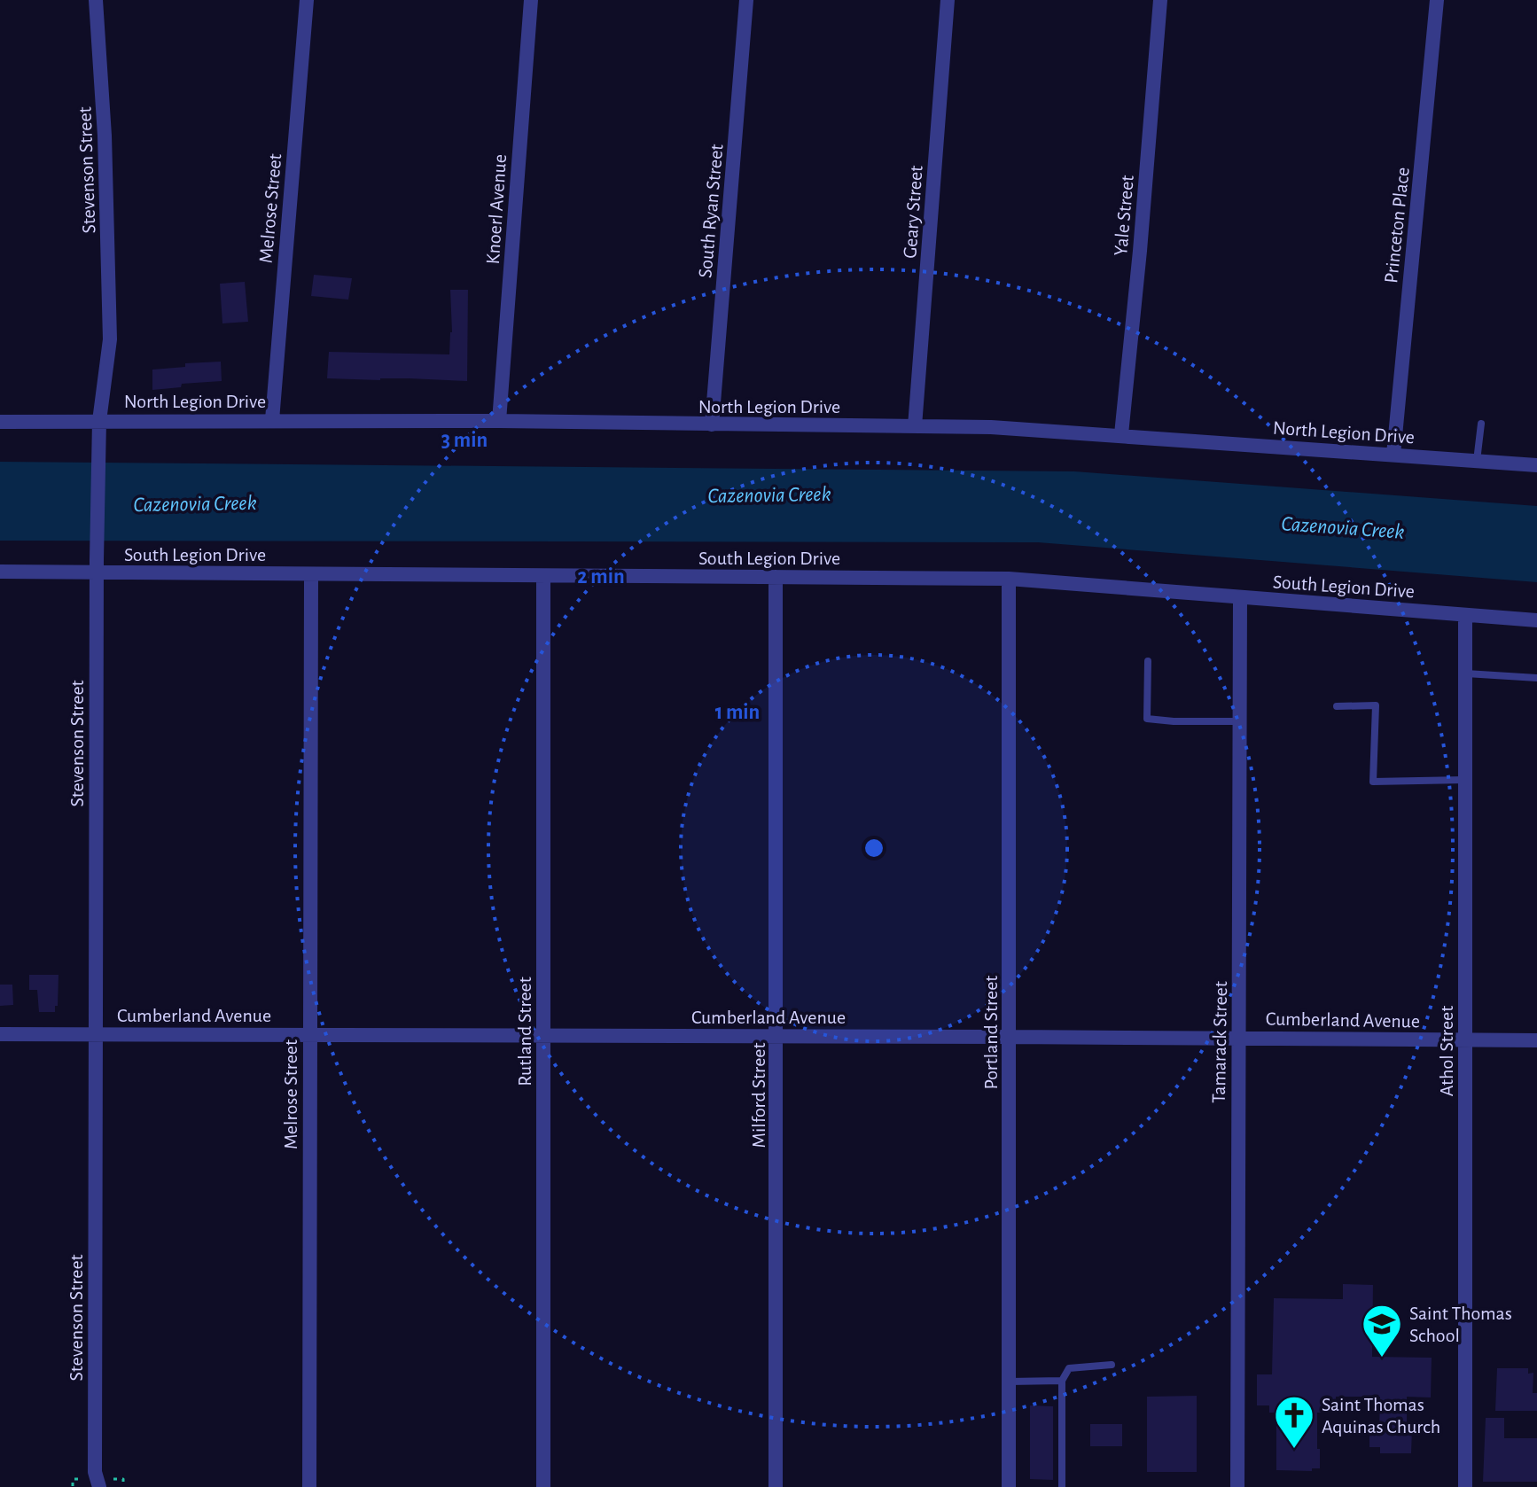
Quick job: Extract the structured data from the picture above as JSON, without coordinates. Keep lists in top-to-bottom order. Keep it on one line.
{"streets":{"street":["Stevenson Street","Melrose Street","Knoerl Avenue","South Ryan Street","Geary Street","Yale Street","Princeton Place","North Legion Drive","South Legion Drive","Cumberland Avenue","Rutland Street","Portland Street","Tamarack Street","Athol Street","Milford Street"]},"crossings":[["Stevenson Street","North Legion Drive"],["Stevenson Street","South Legion Drive"],["Stevenson Street","Cumberland Avenue"],["Melrose Street","North Legion Drive"],["Melrose Street","South Legion Drive"],["Melrose Street","Cumberland Avenue"],["Knoerl Avenue","North Legion Drive"],["South Ryan Street","North Legion Drive"],["Geary Street","North Legion Drive"],["Yale Street","North Legion Drive"],["Princeton Place","North Legion Drive"],["South Legion Drive","Rutland Street"],["South Legion Drive","Portland Street"],["South Legion Drive","Tamarack Street"],["South Legion Drive","Athol Street"],["South Legion Drive","Milford Street"],["Cumberland Avenue","Rutland Street"],["Cumberland Avenue","Portland Street"],["Cumberland Avenue","Tamarack Street"],["Cumberland Avenue","Athol Street"],["Cumberland Avenue","Milford Street"]],"water":["Cazenovia Creek"],"places":{"school or university":["Saint Thomas School"],"church":["Saint Thomas Aquinas Church"]},"rings":["3 min","2 min","1 min"]}
